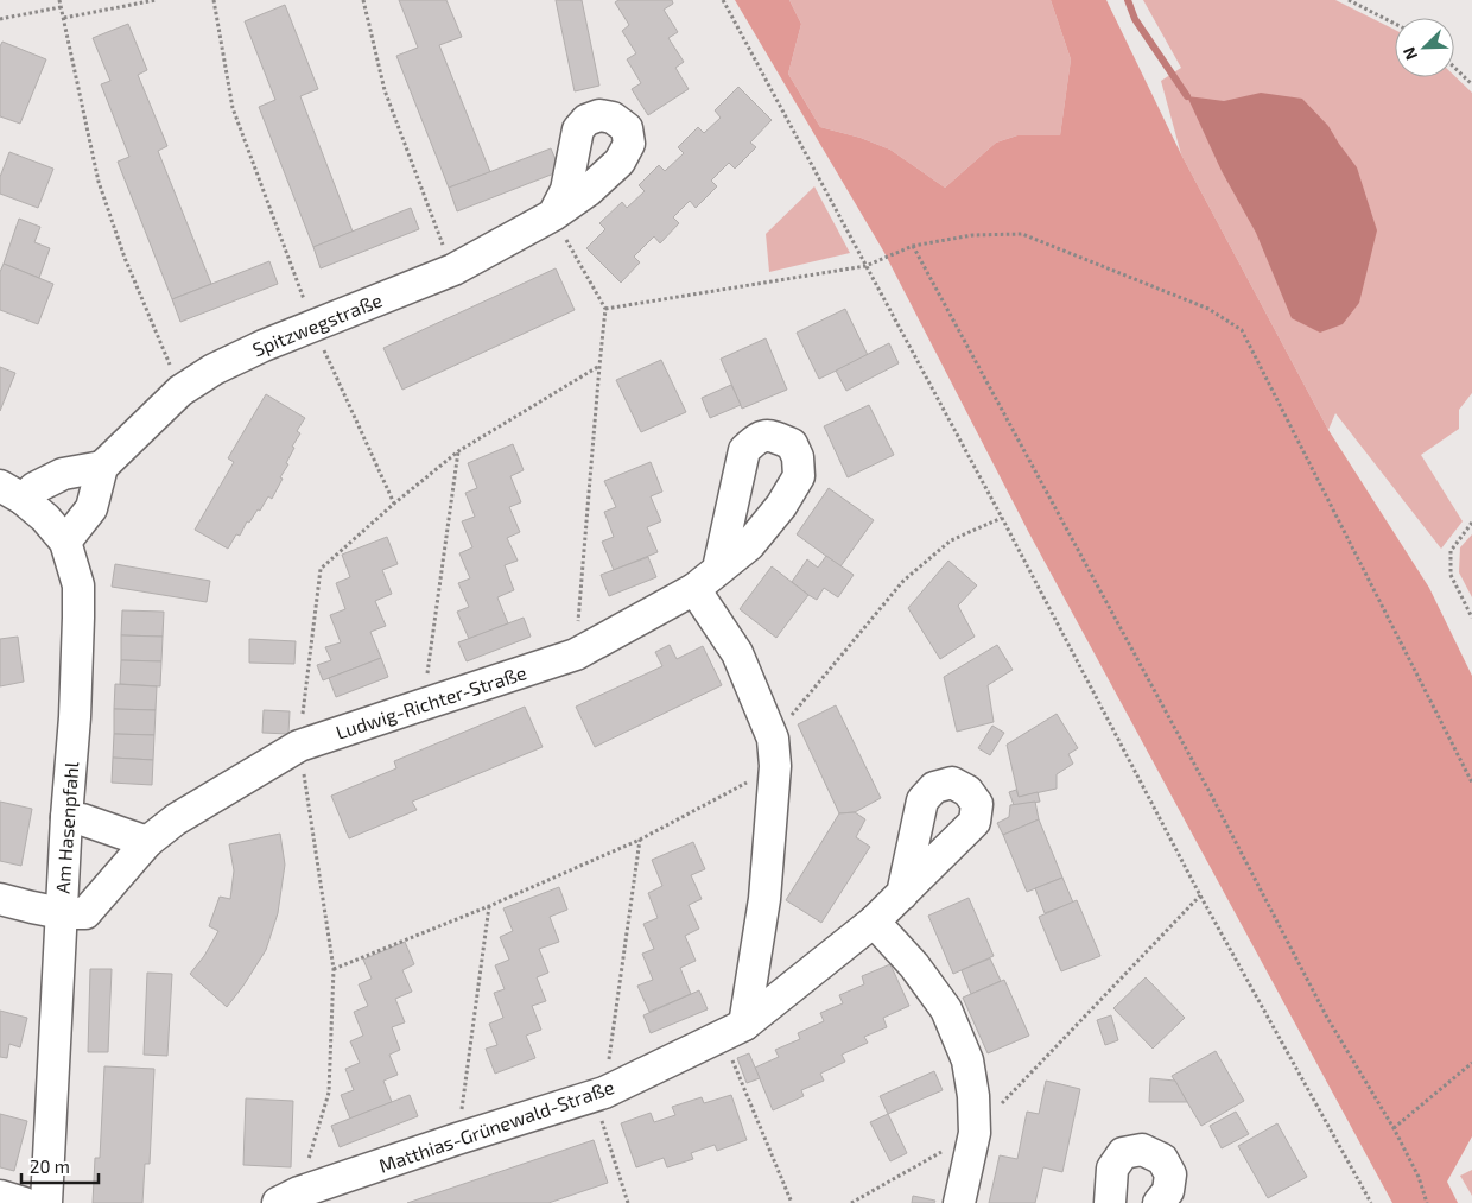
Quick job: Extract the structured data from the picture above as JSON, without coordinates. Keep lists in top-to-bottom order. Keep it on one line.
{"streets":{"street":["Spitzwegstraße","Ludwig-Richter-Straße","Am Hasenpfahl","Matthias-Grünewald-Straße"]},"crossings":[["Ludwig-Richter-Straße","Am Hasenpfahl"]],"scale_bar":"20 m","north":"bottom left"}
